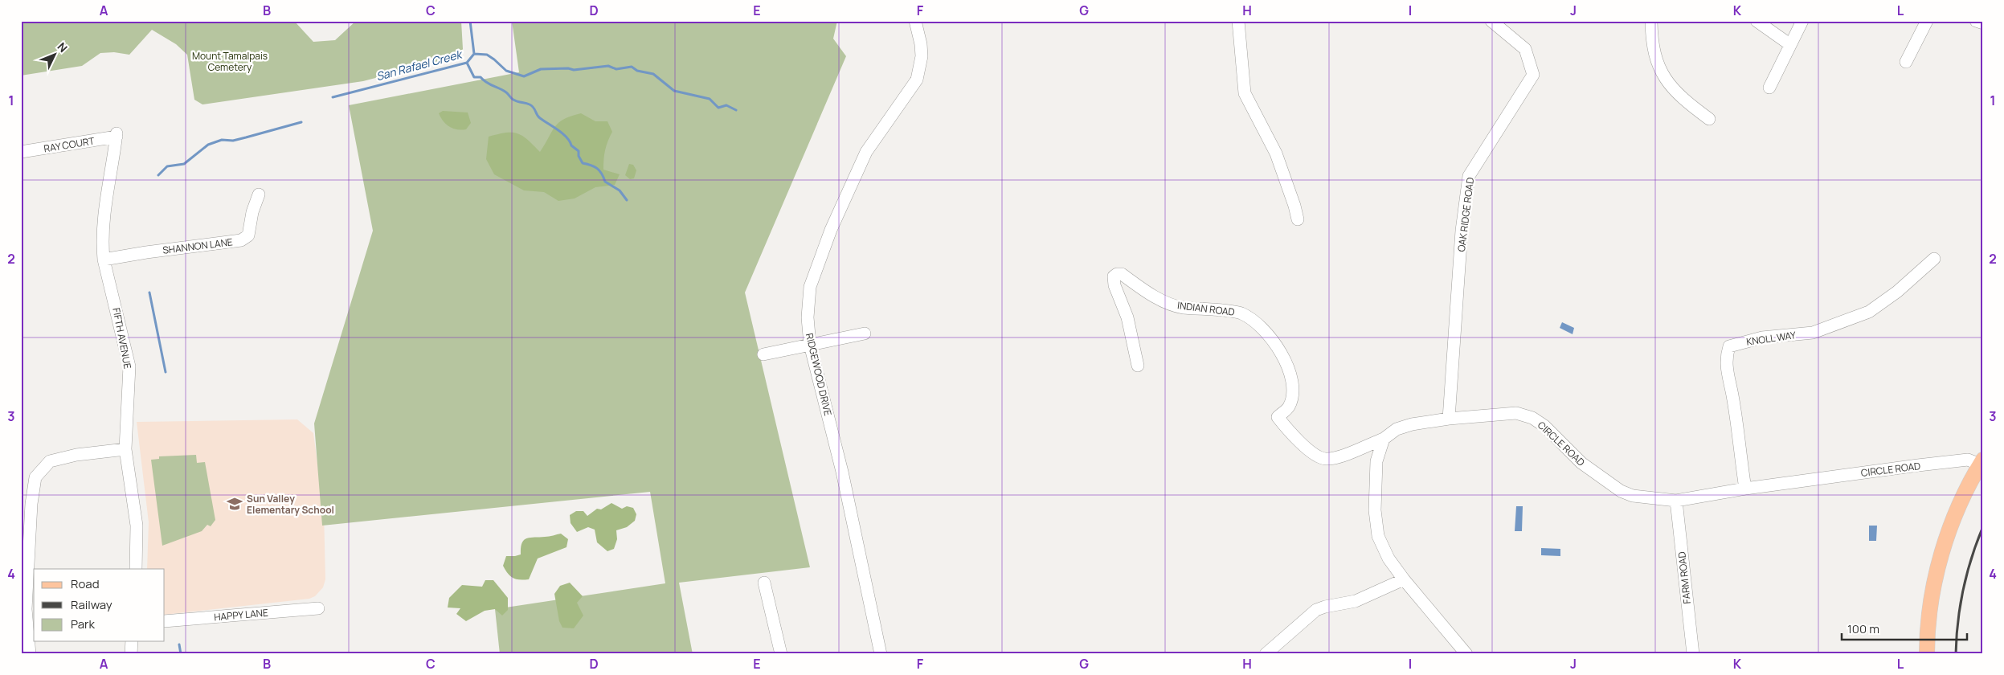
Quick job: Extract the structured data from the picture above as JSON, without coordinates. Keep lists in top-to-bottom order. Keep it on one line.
{"streets":{"street":["RAY COURT","OAK RIDGE ROAD","SHANNON LANE","INDIAN ROAD","FIFTH AVENUE","KNOLL WAY","RIDGEWOOD DRIVE","CIRCLE ROAD","FARM ROAD","HAPPY LANE"]},"crossings":[["RAY COURT","FIFTH AVENUE"],["OAK RIDGE ROAD","CIRCLE ROAD"],["SHANNON LANE","FIFTH AVENUE"],["INDIAN ROAD","CIRCLE ROAD"],["KNOLL WAY","CIRCLE ROAD"],["CIRCLE ROAD","FARM ROAD"]],"water":["San Rafael Creek"],"parks":["Mount Tamalpais Cemetery"],"places":{"school or university":["Sun Valley Elementary School"]},"legend":["Road","Railway","Park"],"scale_bar":"100 m","north":"top right","grid":{"columns":["A","B","C","D","E","F","G","H","I","J","K","L"],"rows":["1","2","3","4"]}}
